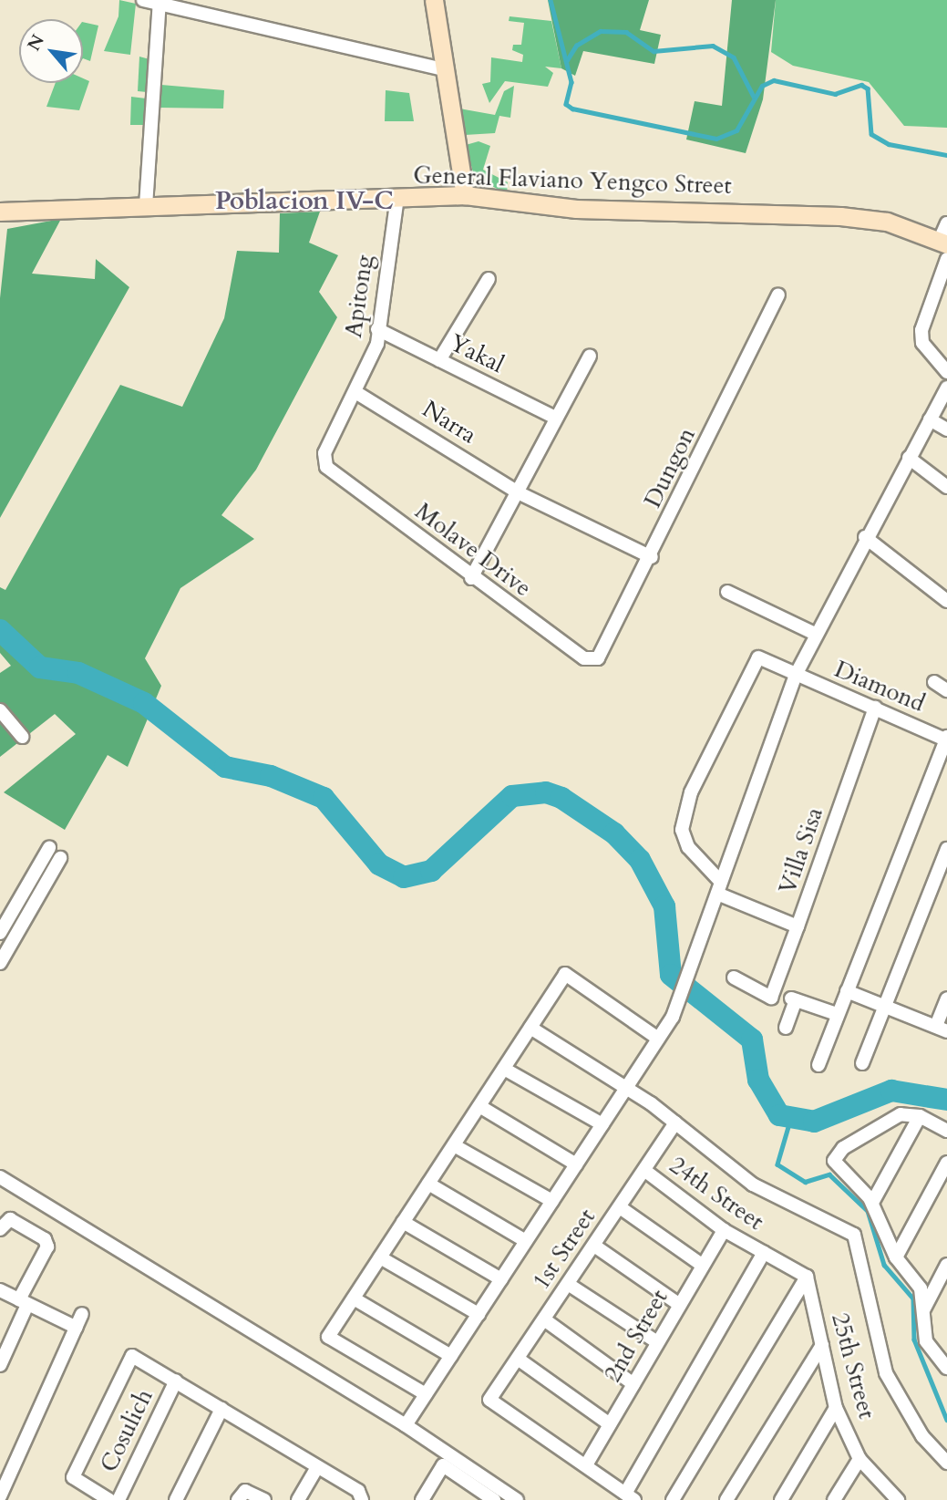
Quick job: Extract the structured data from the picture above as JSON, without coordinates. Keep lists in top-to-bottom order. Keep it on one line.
{"streets":{"main road":["General Flaviano Yengco Street"],"street":["Apitong","Yakal","Narra","Dungon","Molave Drive","Diamond","Villa Sisa","24th Street","1st Street","2nd Street","25th Street","Cosulich"]},"crossings":[["General Flaviano Yengco Street","Apitong"],["Apitong","Yakal"],["Apitong","Narra"],["Apitong","Molave Drive"],["Narra","Dungon"],["Dungon","Molave Drive"],["Diamond","Villa Sisa"],["24th Street","1st Street"],["24th Street","2nd Street"],["1st Street","2nd Street"]],"districts":["Poblacion IV-C"],"north":"top left"}
